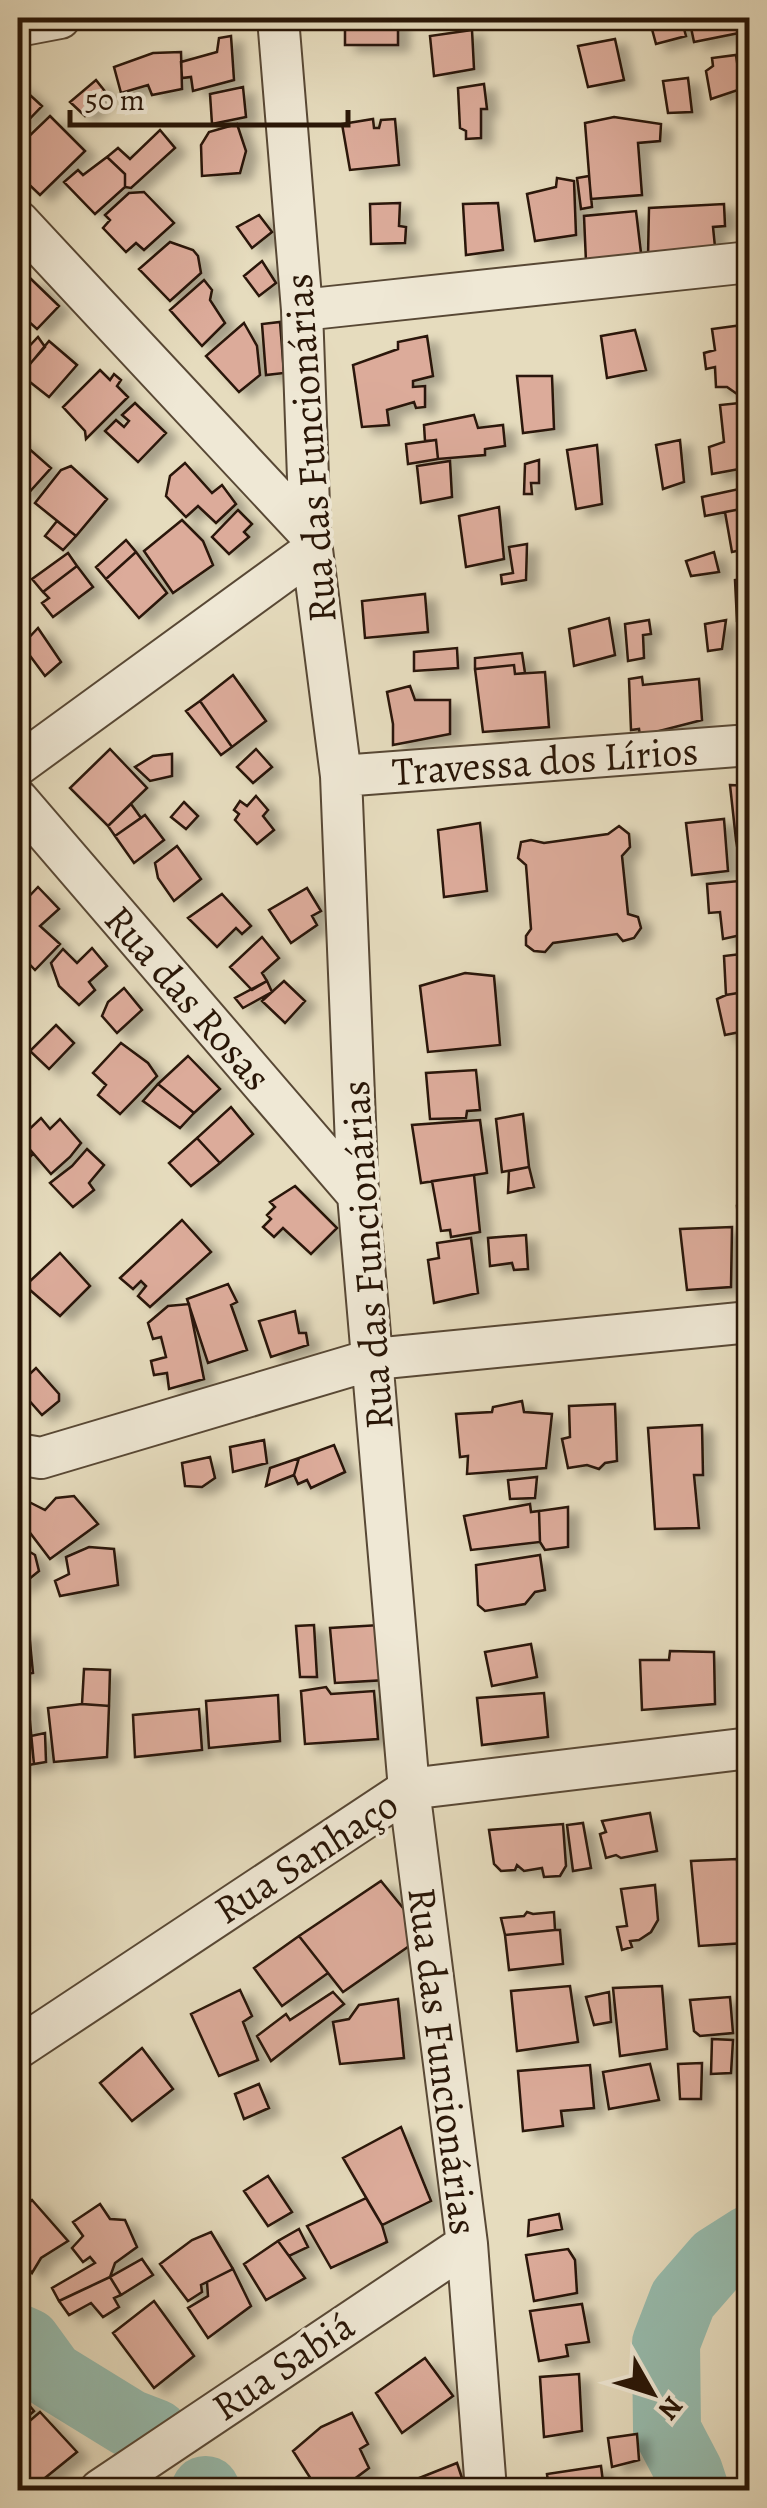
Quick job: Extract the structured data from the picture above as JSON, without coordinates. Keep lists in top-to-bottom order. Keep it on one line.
{"streets":{"street":["Rua das Funcionárias","Travessa dos Lírios","Rua das Rosas","Rua Sanhaço","Rua Sabiá"]},"crossings":[["Rua das Funcionárias","Travessa dos Lírios"],["Rua das Funcionárias","Rua das Rosas"],["Rua das Funcionárias","Rua Sanhaço"],["Rua das Funcionárias","Rua Sabiá"]],"scale_bar":"50 m","north":"bottom right"}
